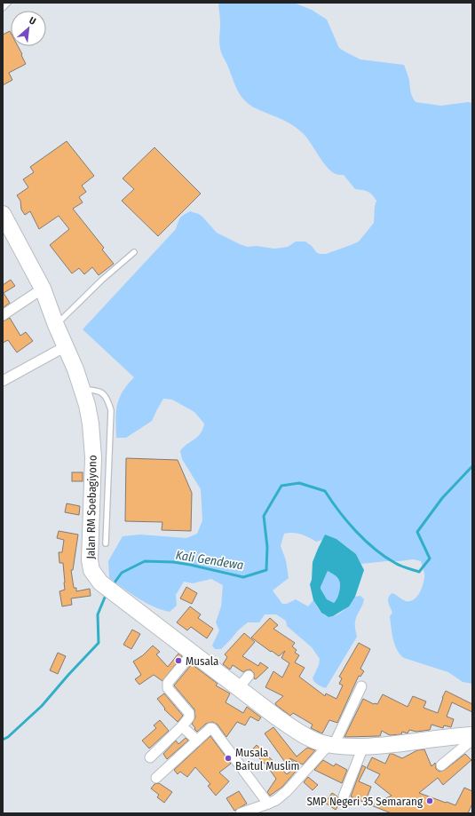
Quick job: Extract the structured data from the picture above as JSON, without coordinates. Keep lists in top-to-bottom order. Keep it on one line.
{"streets":{"main road":["Jalan RM Soebagiyono"]},"water":["Kali Gendewa"],"places":["Musala","Musala Baitul Muslim","SMP Negeri 35 Semarang"],"north":"top right"}
